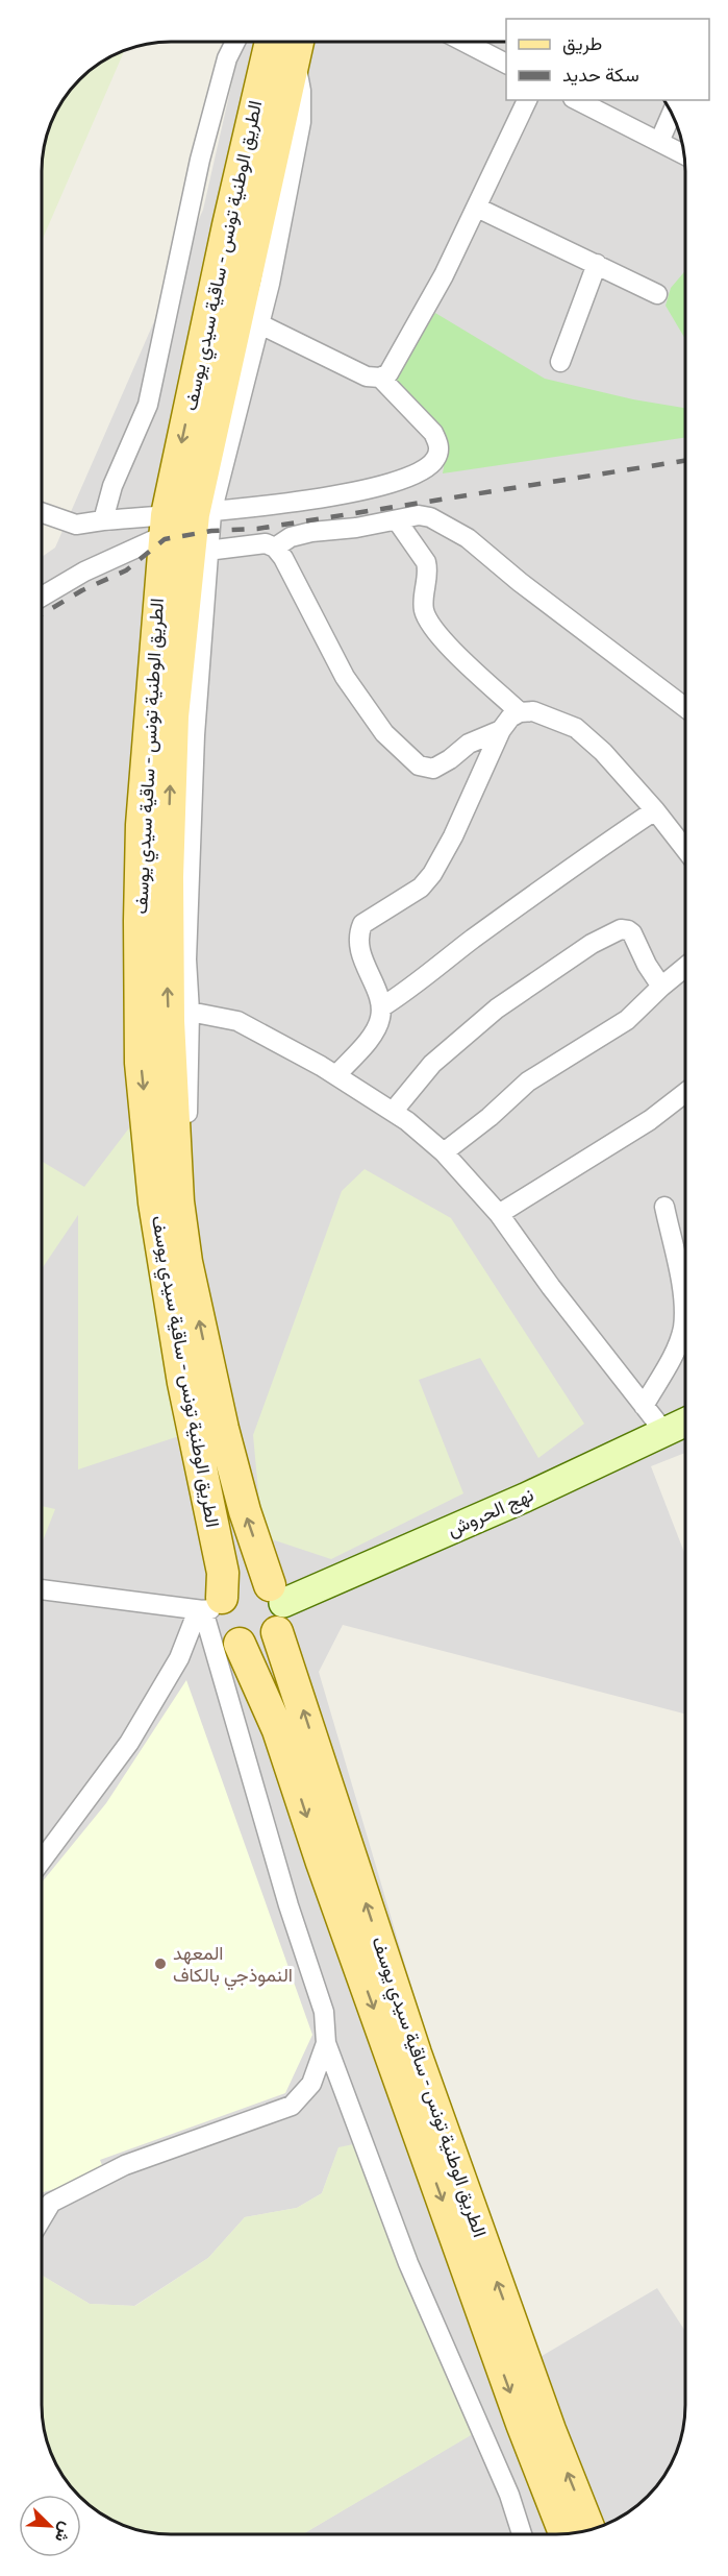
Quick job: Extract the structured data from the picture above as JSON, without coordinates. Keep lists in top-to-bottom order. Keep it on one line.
{"streets":{"main road":["الطريق الوطنية تونس - ساقية سيدي يوسف"],"street":["نهج الحروش"]},"crossings":[["الطريق الوطنية تونس - ساقية سيدي يوسف","نهج الحروش"]],"places":["المعهد النموذجي بالكاف"],"legend":["طريق","سكة حديد"],"north":"bottom right"}
